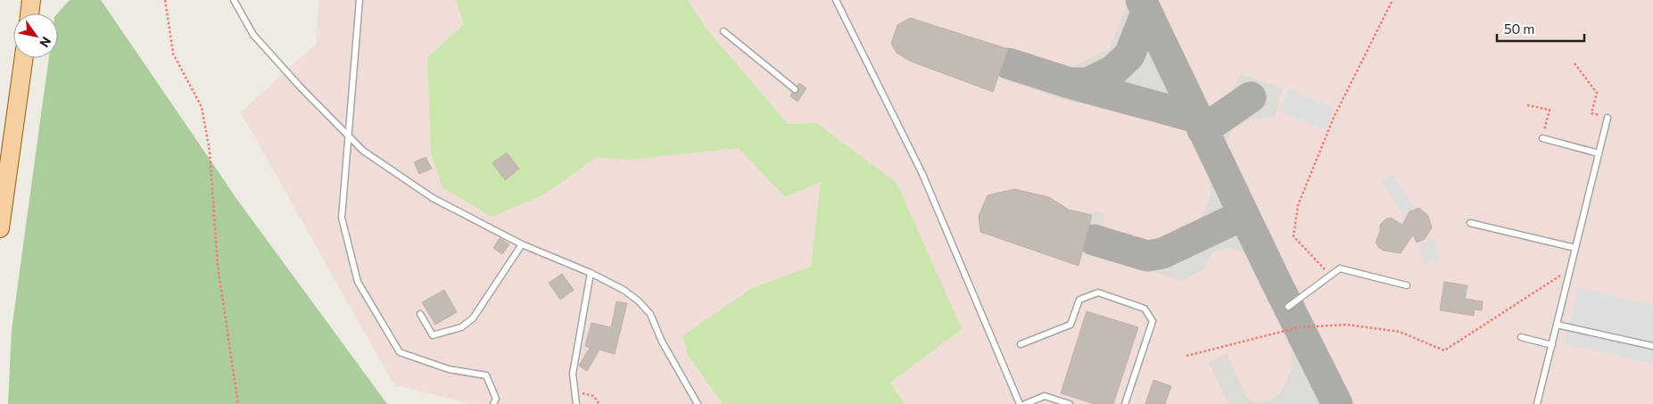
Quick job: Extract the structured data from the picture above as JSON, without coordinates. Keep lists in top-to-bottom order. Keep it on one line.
{"scale_bar":"50 m","north":"bottom right"}
